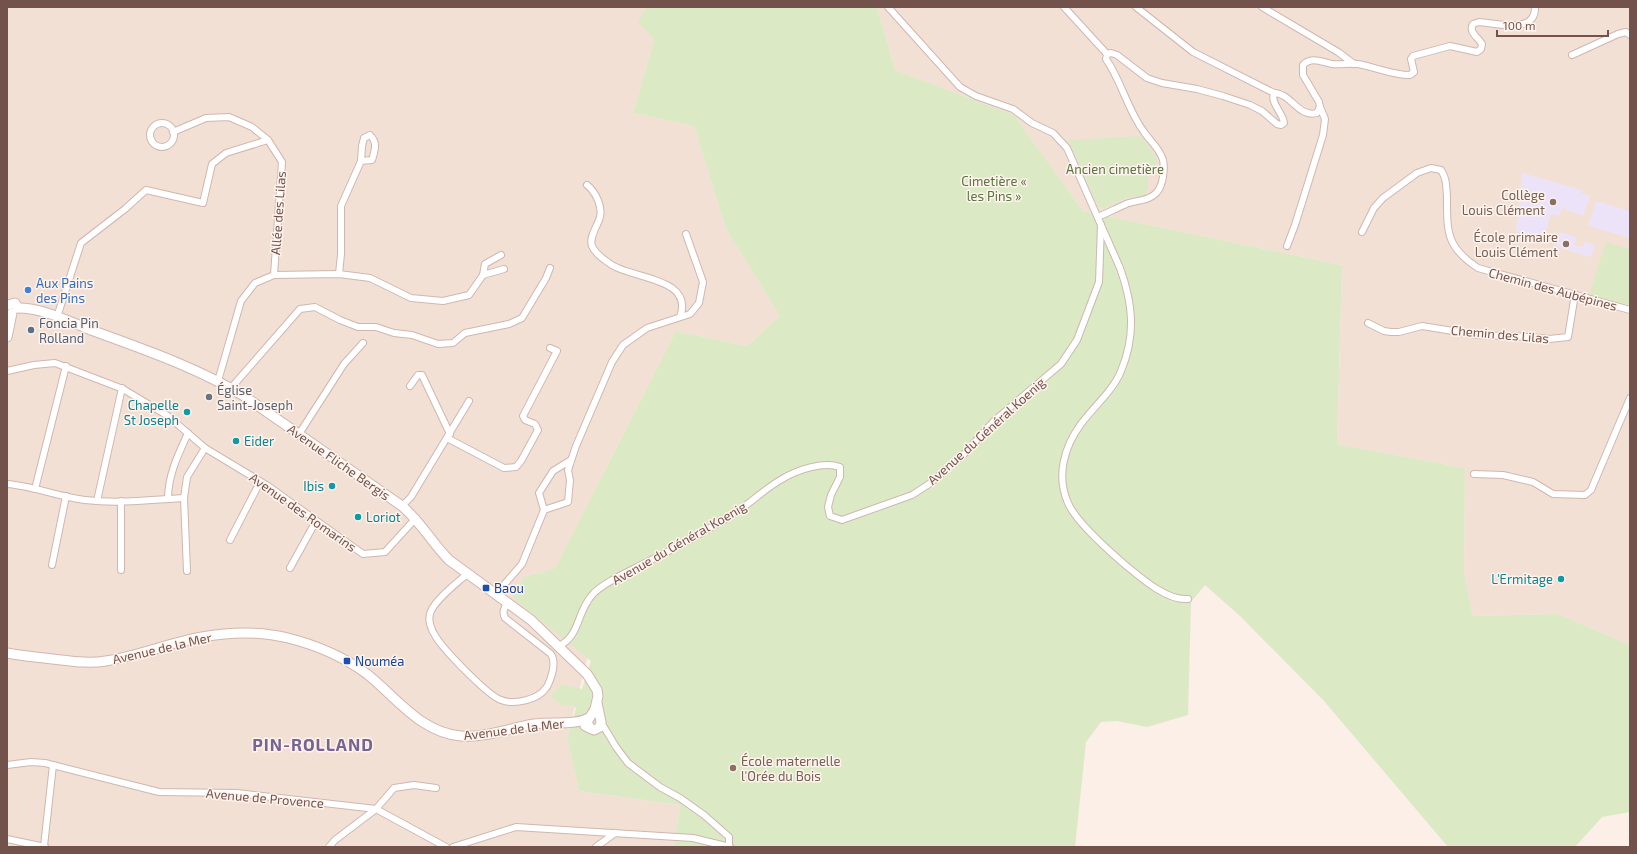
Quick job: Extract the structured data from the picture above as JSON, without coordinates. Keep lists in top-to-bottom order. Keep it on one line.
{"streets":{"street":["Allée des Lilas","Chemin des Aubépines","Chemin des Lilas","Avenue du Général Koenig","Avenue Fliche Bergis","Avenue des Romarins","Avenue de la Mer","Avenue de Provence"]},"crossings":[["Chemin des Aubépines","Chemin des Lilas"],["Avenue du Général Koenig","Avenue Fliche Bergis"],["Avenue Fliche Bergis","Avenue des Romarins"],["Avenue Fliche Bergis","Avenue de la Mer"]],"districts":["PIN-ROLLAND"],"parks":["Ancien cimetière","Cimetière « les Pins »"],"places":{"other":["Collège Louis Clément","École primaire Louis Clément","Aux Pains des Pins","Foncia Pin Rolland","Église Saint-Joseph","Chapelle St Joseph","Eider","Ibis","Loriot","L'Ermitage","École maternelle l'Orée du Bois"],"transit":["Baou","Nouméa"]},"scale_bar":"100 m"}
